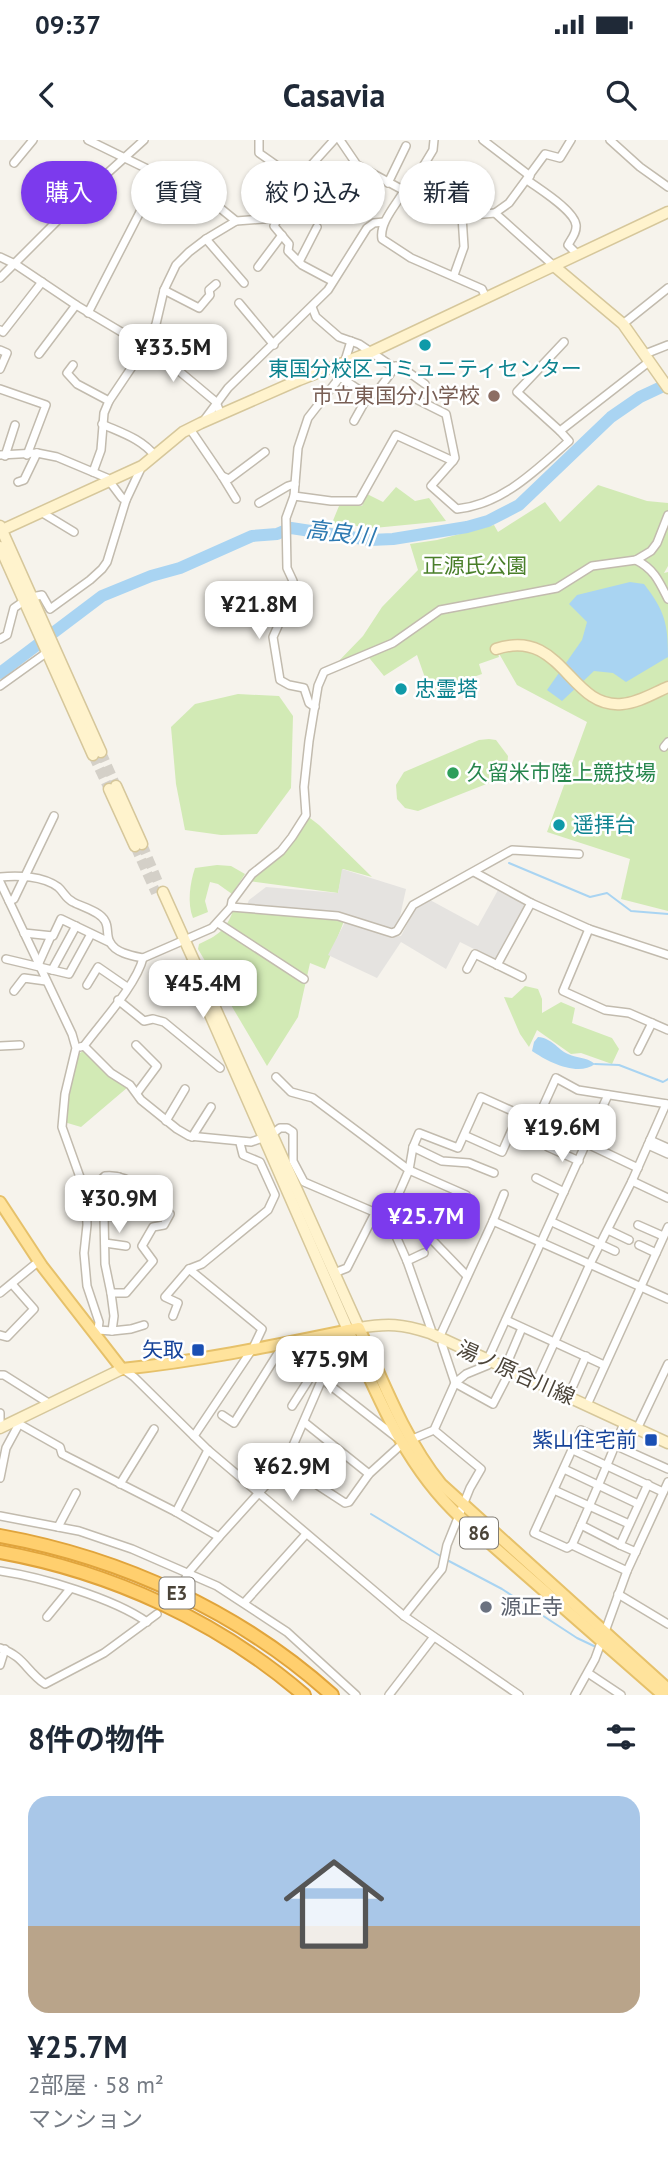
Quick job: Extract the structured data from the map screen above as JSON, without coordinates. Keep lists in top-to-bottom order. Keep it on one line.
{"streets":{"highway":["E3"],"main road":["86"],"street":["湯ノ原合川線"]},"crossings":[["湯ノ原合川線","86"]],"water":["高良川"],"parks":["正源氏公園"],"places":{"other":["東国分校区コミュニティセンター","市立東国分小学校","忠霊塔","久留米市陸上競技場","遥拝台","源正寺"],"transit":["矢取","紫山住宅前"]},"page":{"status":"09:37","header":"Casavia","chip":["購入","賃貸","絞り込み","新着"],"price":["¥33.5M","¥21.8M","¥45.4M","¥19.6M","¥30.9M","¥25.7M","¥75.9M","¥62.9M"],"heading":"8件の物件","list":[{"name":"¥25.7M","note":"2部屋 · 58 m² · マンション"}]}}
